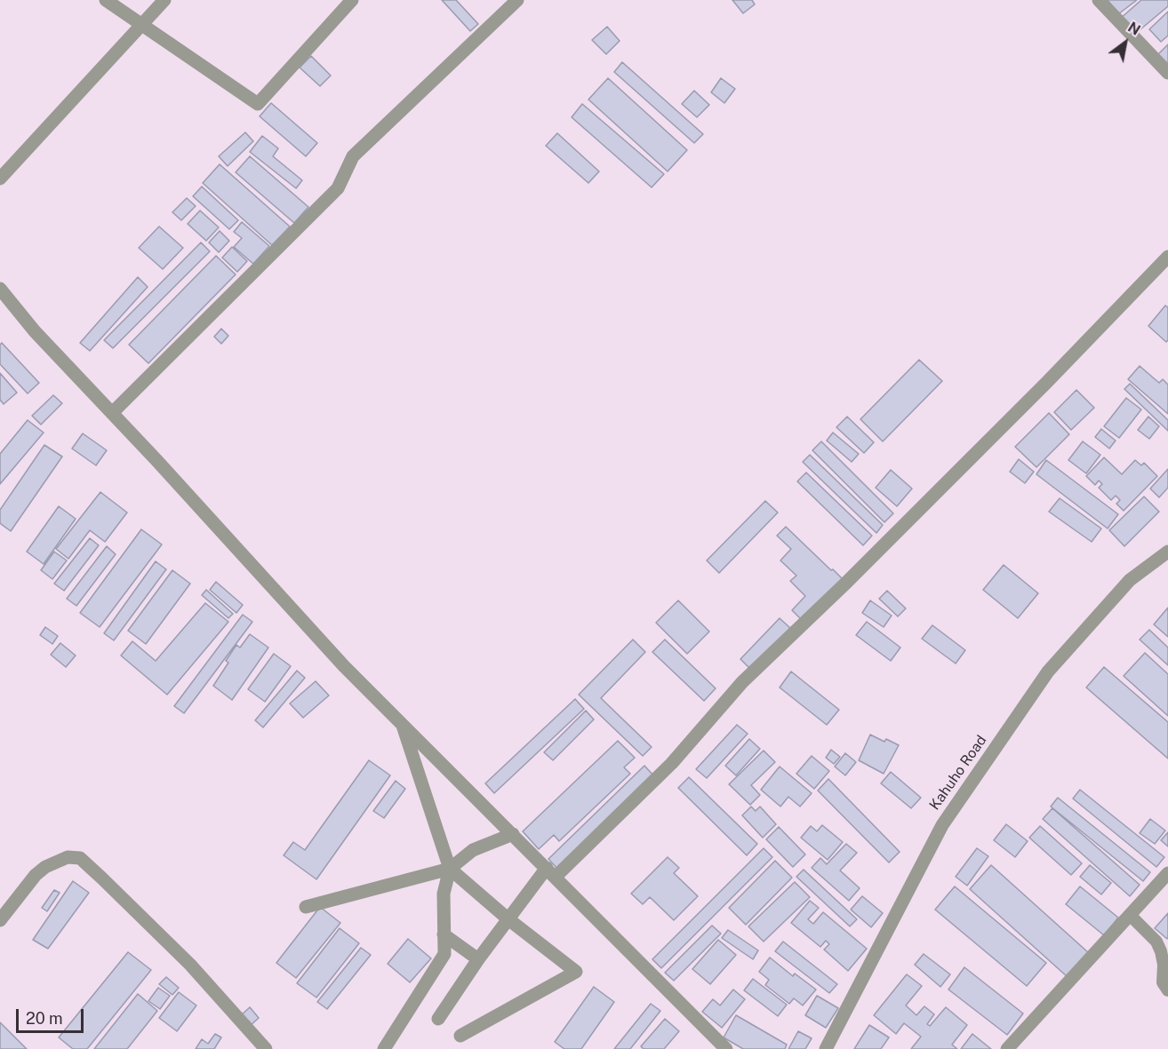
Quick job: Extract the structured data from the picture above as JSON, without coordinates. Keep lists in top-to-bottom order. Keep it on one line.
{"streets":{"street":["Kahuho Road"]},"scale_bar":"20 m","north":"top right"}
